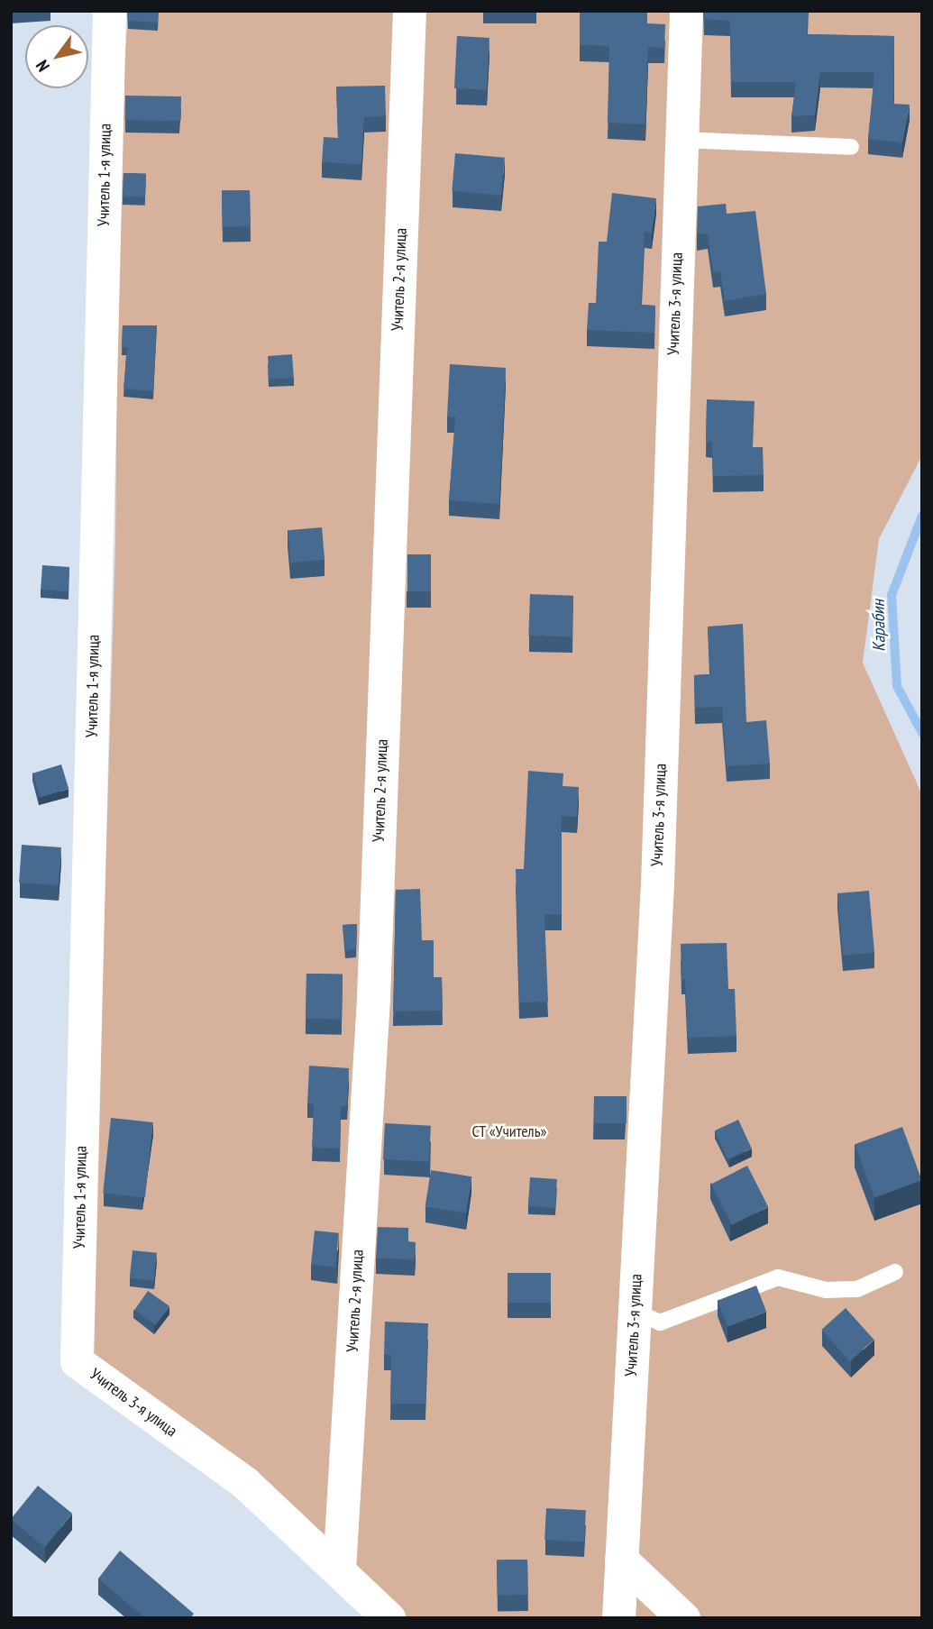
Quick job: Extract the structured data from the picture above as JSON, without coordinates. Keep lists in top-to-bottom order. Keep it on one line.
{"streets":{"street":["Учитель 1-я улица","Учитель 2-я улица","Учитель 3-я улица"]},"crossings":[["Учитель 1-я улица","Учитель 3-я улица"],["Учитель 2-я улица","Учитель 3-я улица"]],"water":["Карабин"],"parks":["СТ «Учитель»"],"north":"bottom left"}
